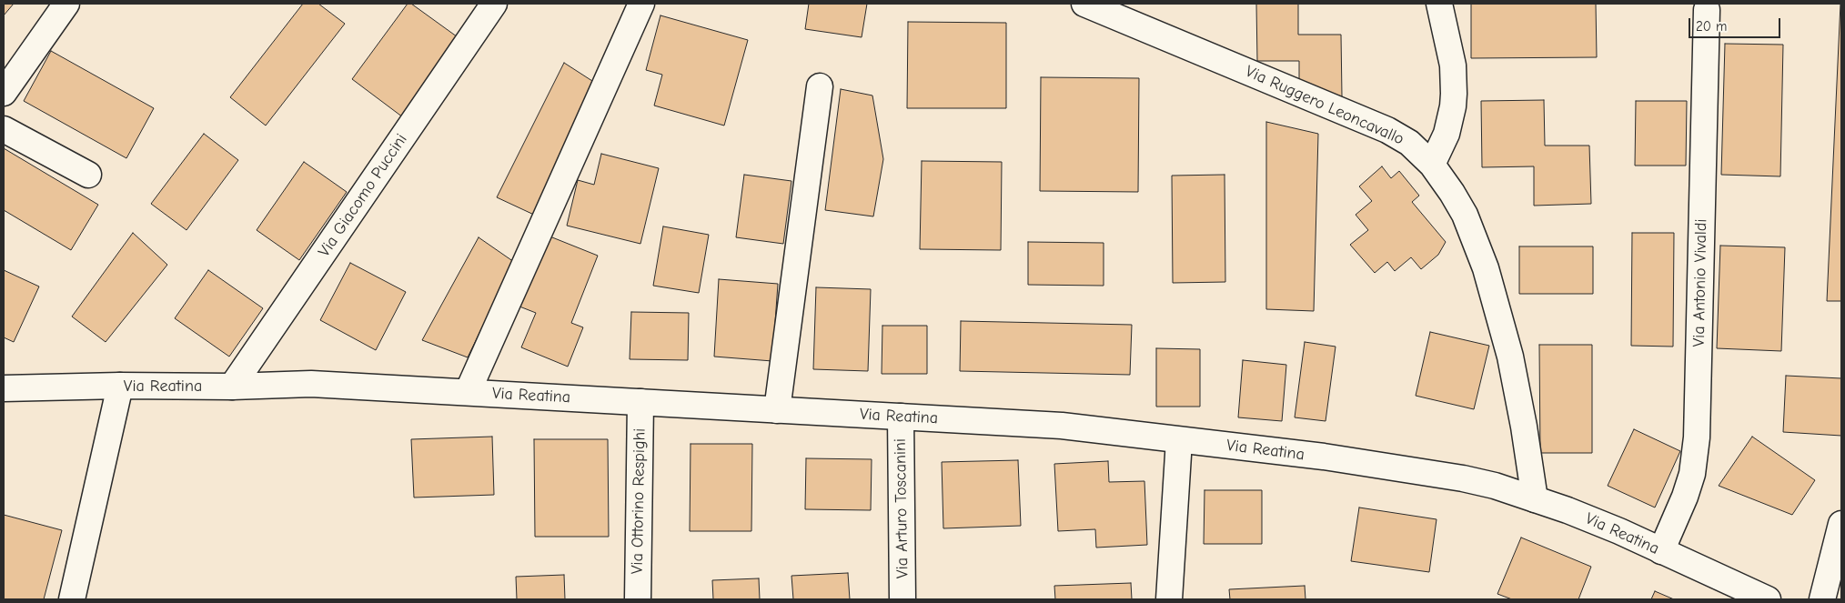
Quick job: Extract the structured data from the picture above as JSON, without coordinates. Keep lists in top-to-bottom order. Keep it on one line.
{"streets":{"street":["Via Ruggero Leoncavallo","Via Giacomo Puccini","Via Antonio Vivaldi","Via Reatina","Via Ottorino Respighi","Via Arturo Toscanini"]},"crossings":[["Via Ruggero Leoncavallo","Via Reatina"],["Via Giacomo Puccini","Via Reatina"],["Via Antonio Vivaldi","Via Reatina"],["Via Reatina","Via Ottorino Respighi"],["Via Reatina","Via Arturo Toscanini"]],"scale_bar":"20 m"}
